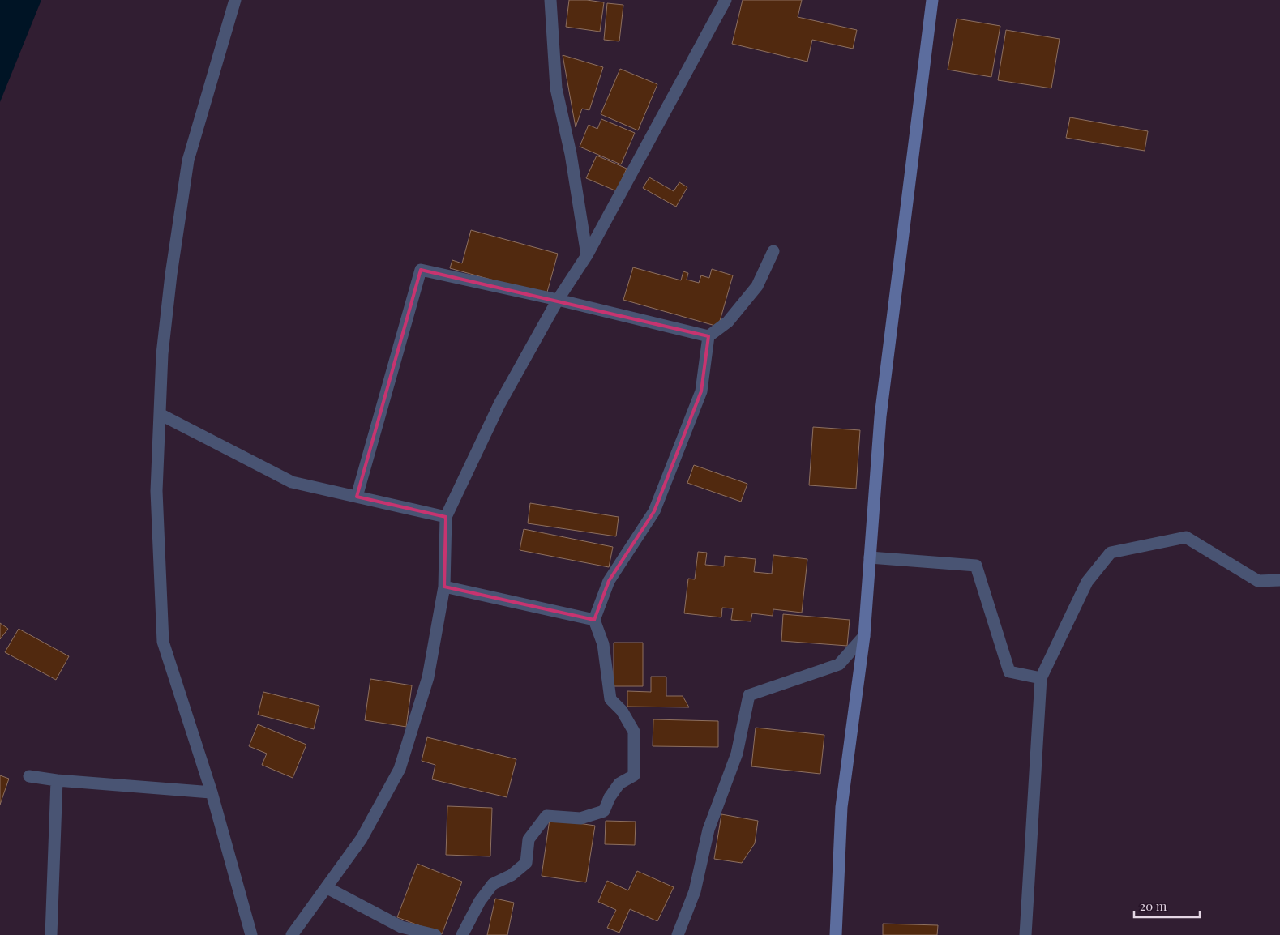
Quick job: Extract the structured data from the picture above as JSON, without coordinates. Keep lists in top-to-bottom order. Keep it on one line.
{"scale_bar":"20 m"}
